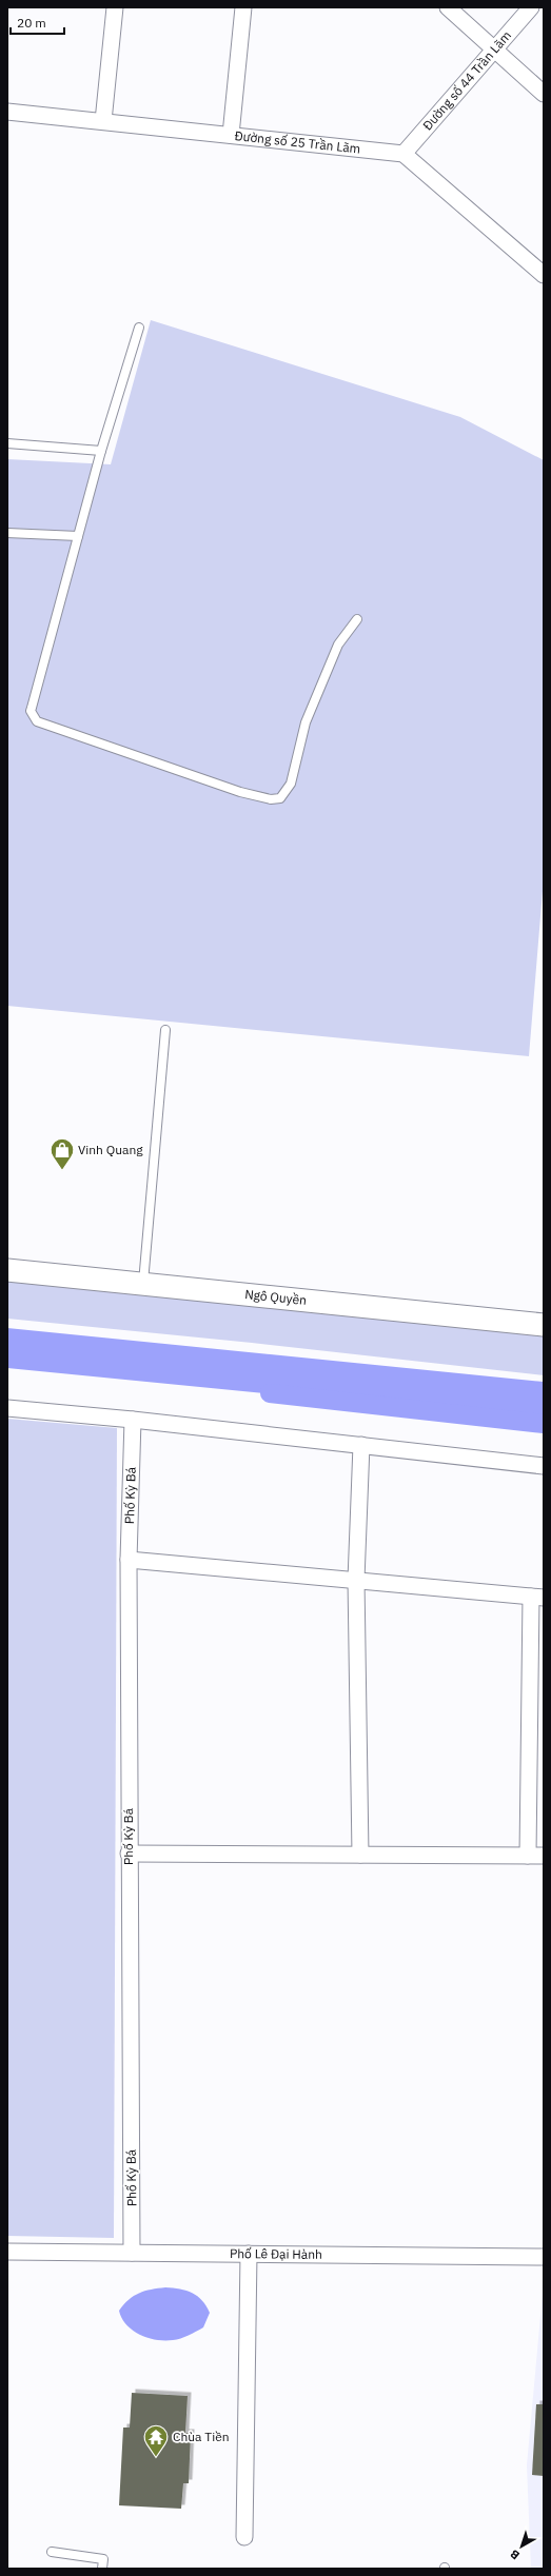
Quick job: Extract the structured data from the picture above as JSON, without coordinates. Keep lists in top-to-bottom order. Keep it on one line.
{"streets":{"street":["Đường số 44 Trần Lãm","Đường số 25 Trần Lãm","Ngô Quyền","Phố Kỳ Bá","Phố Lê Đại Hành"]},"crossings":[["Đường số 44 Trần Lãm","Đường số 25 Trần Lãm"],["Phố Kỳ Bá","Phố Lê Đại Hành"]],"places":{"shop":["Vinh Quang"],"temple":["Chùa Tiền"]},"scale_bar":"20 m","north":"bottom left"}
